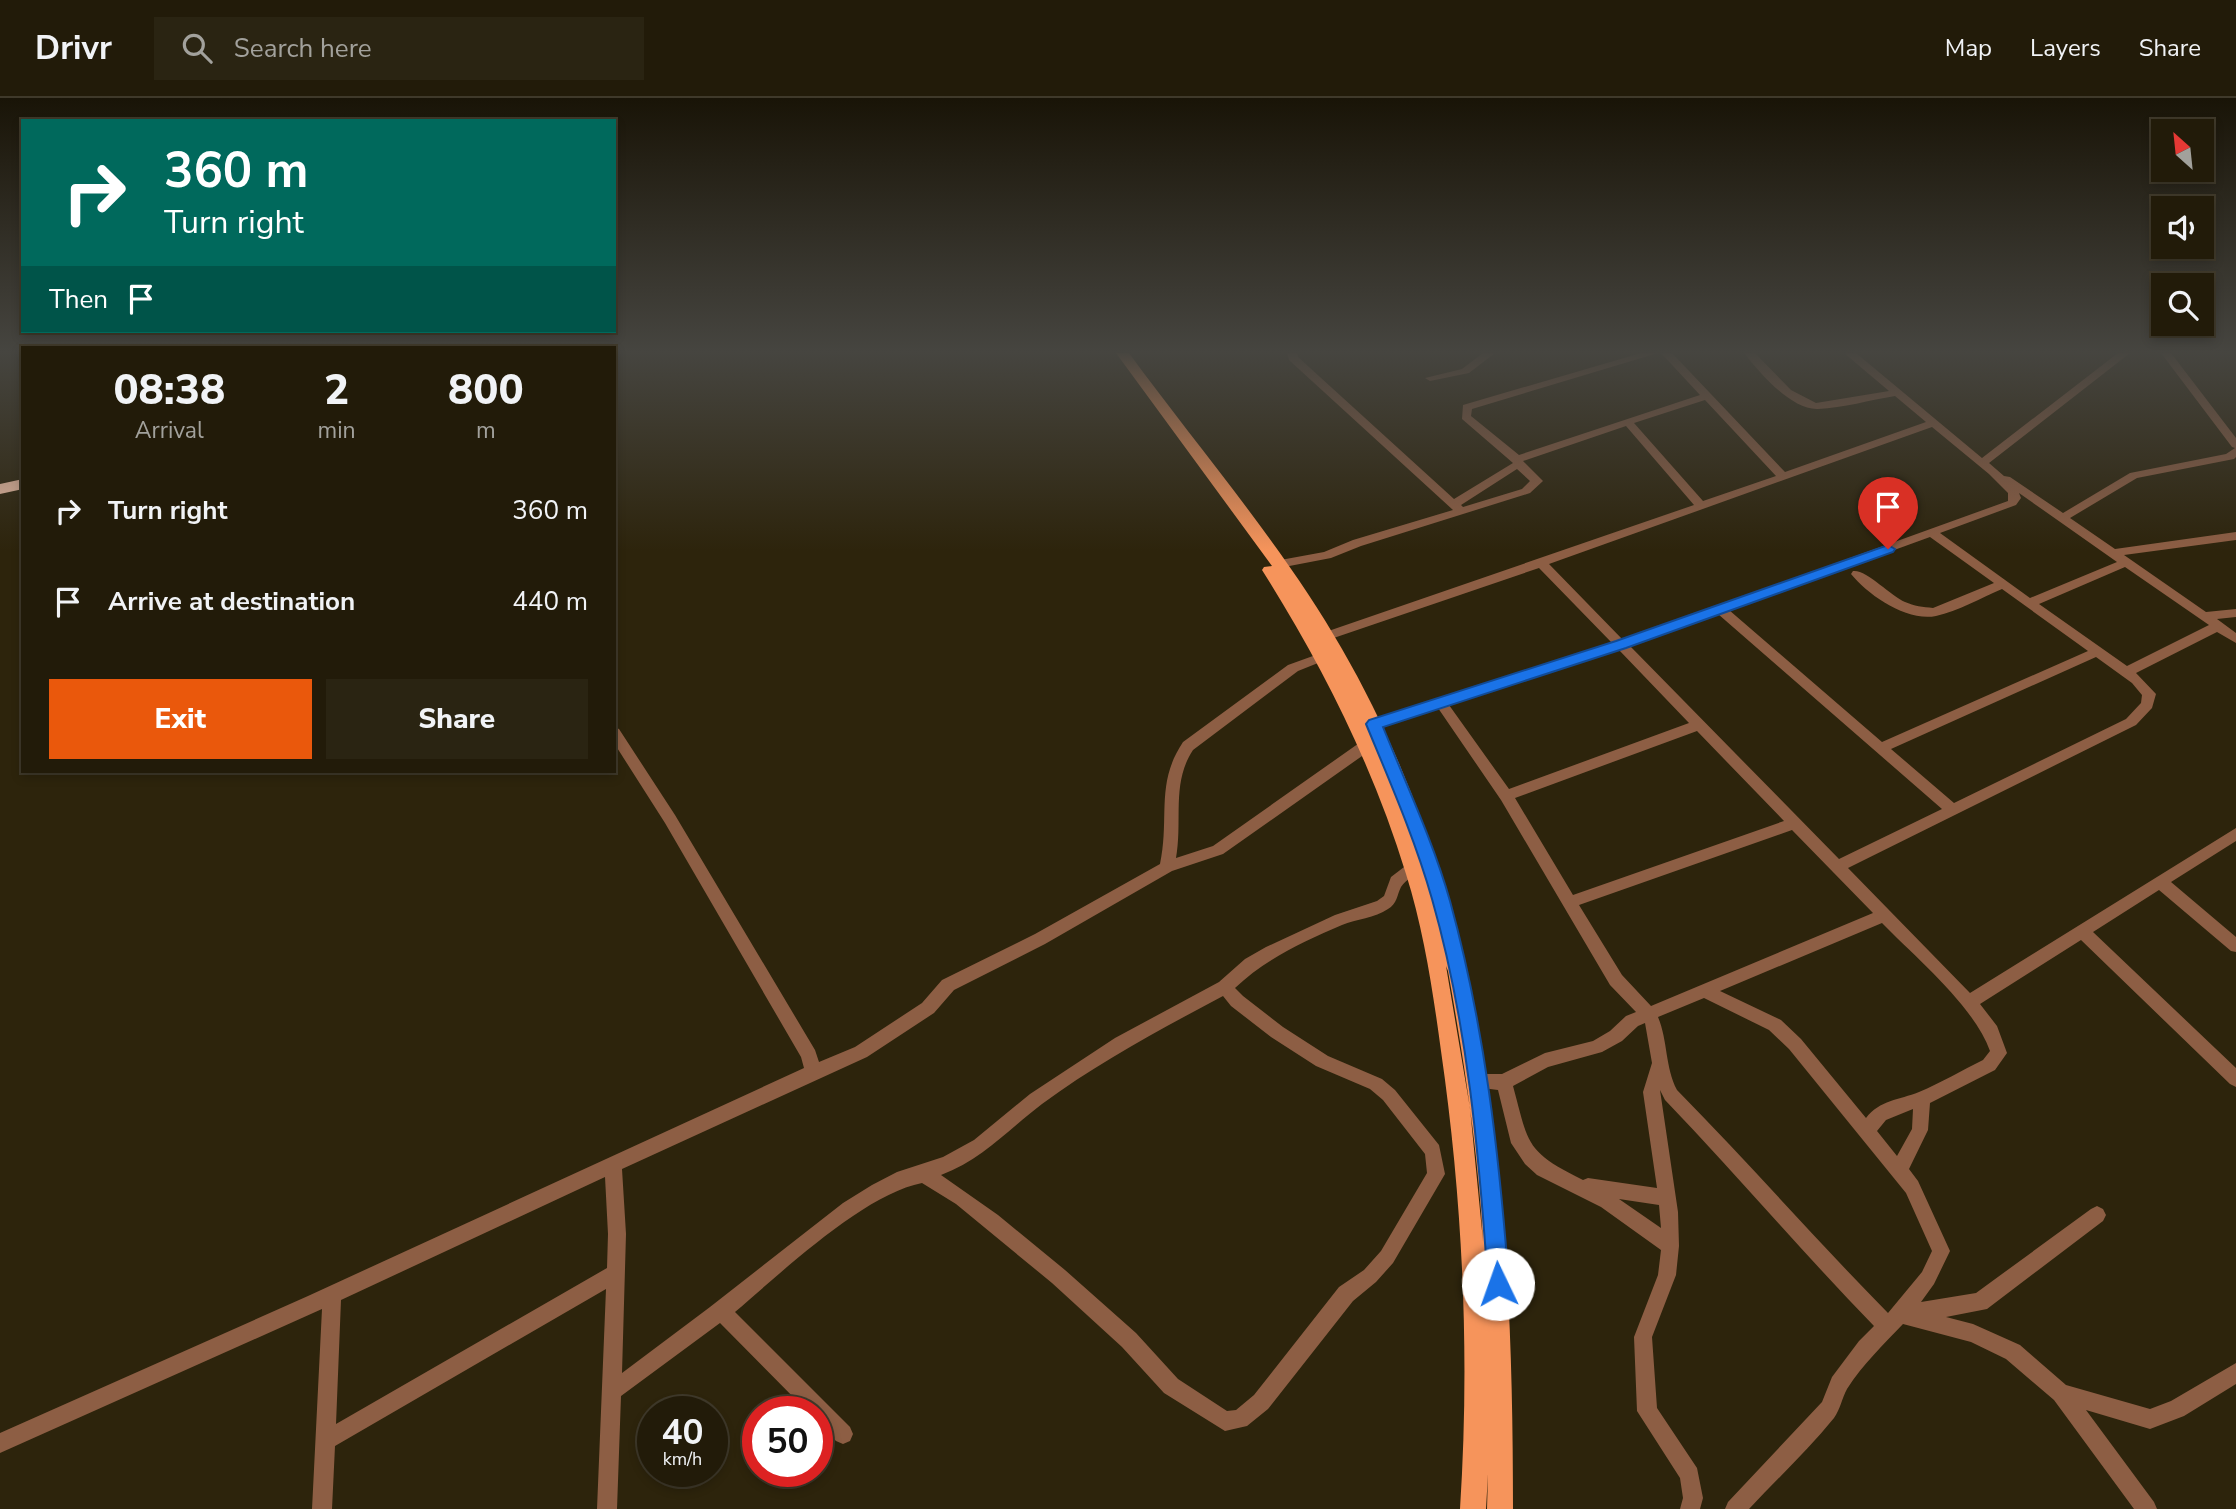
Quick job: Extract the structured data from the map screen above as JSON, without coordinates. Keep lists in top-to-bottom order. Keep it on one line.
{"north":"top left","page":{"header":"Drivr","search":"Search here","nav":["Map","Layers","Share"],"turn":["360 m","Turn right"],"then":"Then","eta":["08:38","Arrival","2","min","800","m"],"list":[{"name":"Turn right","value":"360 m"},{"name":"Arrive at destination","value":"440 m"}],"buttons":["Exit","Share"],"speed":"40 km/h","limit":"50"}}
